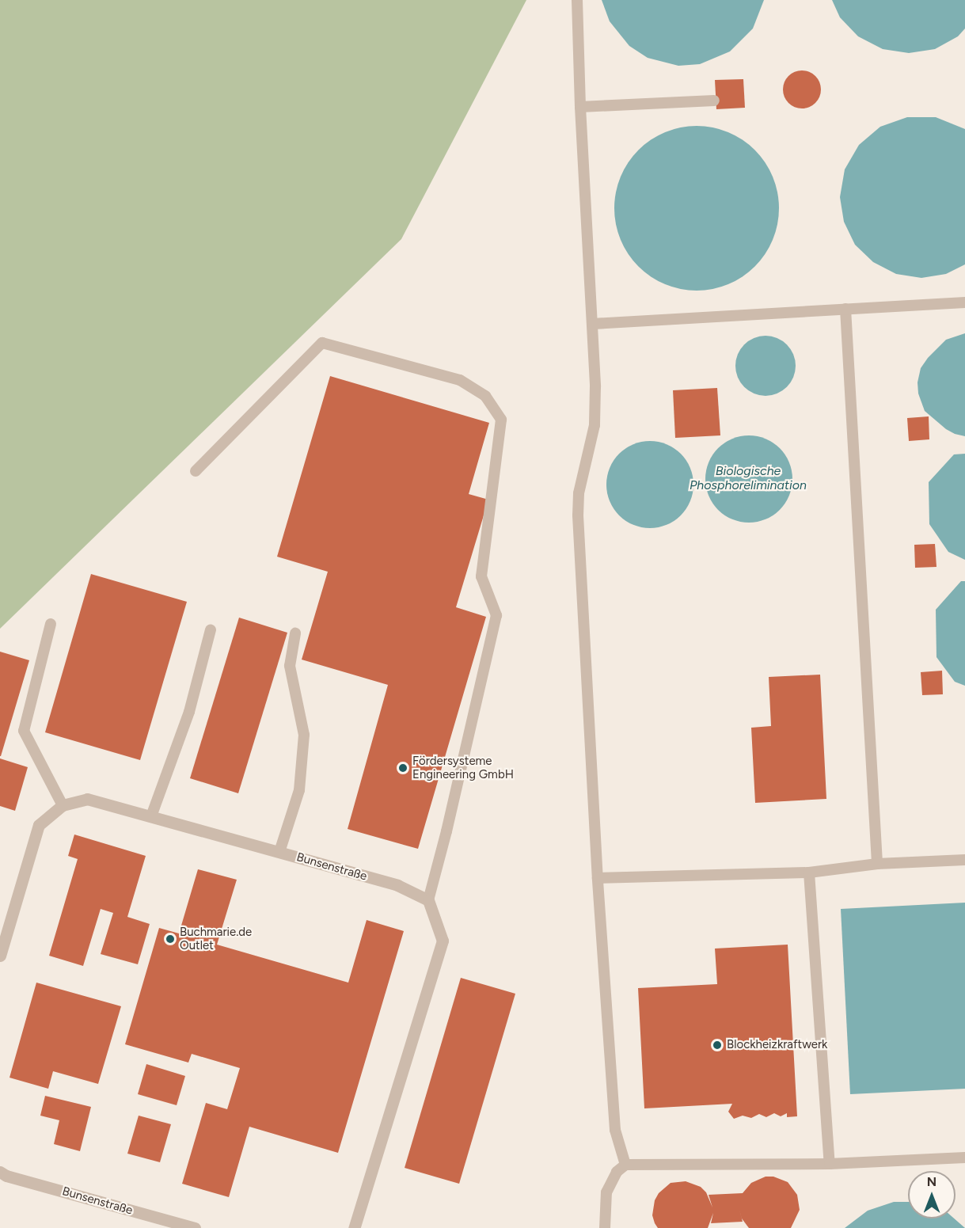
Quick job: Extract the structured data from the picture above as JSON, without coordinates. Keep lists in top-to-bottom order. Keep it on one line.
{"streets":{"street":["Bunsenstraße"]},"water":["Biologische Phosphorelimination"],"places":["Fördersysteme Engineering GmbH","Buchmarie.de Outlet","Blockheizkraftwerk"],"north":"top"}
